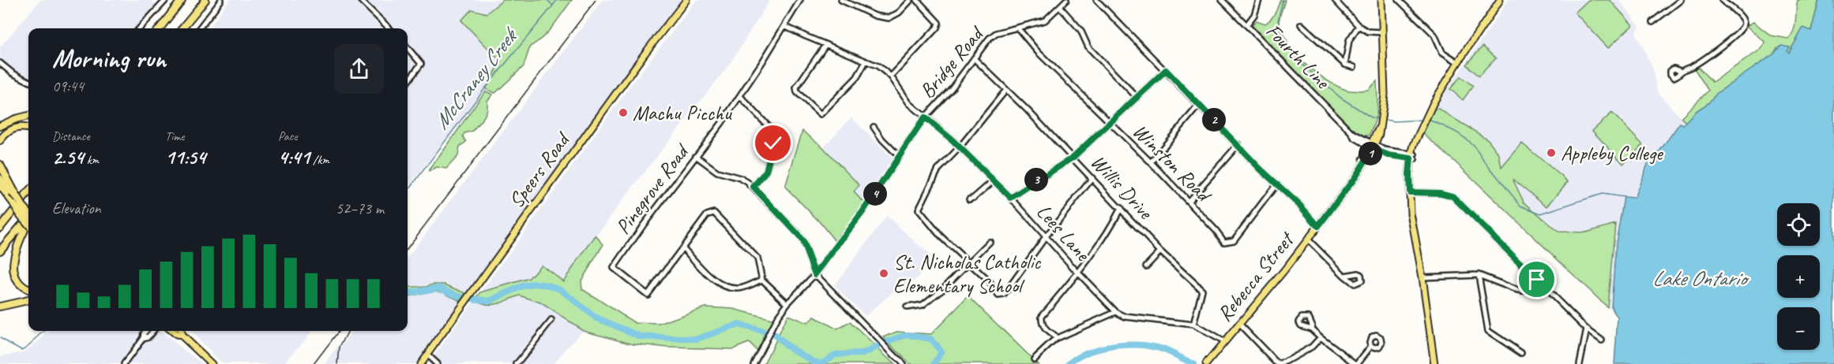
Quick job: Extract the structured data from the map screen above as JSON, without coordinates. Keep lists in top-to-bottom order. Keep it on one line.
{"streets":{"main road":["Speers Road","Rebecca Street"],"street":["Fourth Line","Bridge Road","Winston Road","Willis Drive","Pinegrove Road","Lees Lane"]},"crossings":[["Fourth Line","Rebecca Street"],["Bridge Road","Winston Road"],["Bridge Road","Willis Drive"],["Bridge Road","Lees Lane"],["Pinegrove Road","Lees Lane"]],"water":["McCraney Creek","Lake Ontario"],"places":["Machu Picchu","Appleby College","St. Nicholas Catholic Elementary School"],"page":{"heading":["Morning run","09:44"],"pins":["2","1","3","4"],"stats":[["Distance","2.54 km"],["Time","11:54"],["Pace","4:41 /km"]],"chart":["Elevation","52–73 m"],"map_buttons":["+","−"]}}
